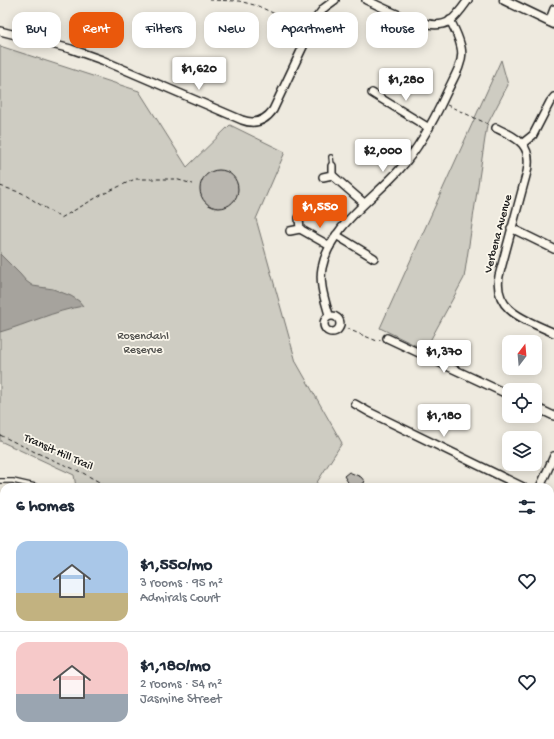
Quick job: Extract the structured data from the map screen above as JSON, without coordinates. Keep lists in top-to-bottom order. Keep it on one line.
{"streets":{"street":["Verbena Avenue"],"path":["Transit Hill Trail"]},"parks":["Rosendahl Reserve"],"north":"top","page":{"chip":["Buy","Rent","Filters","New","Apartment","House"],"price":["$1,620","$1,280","$2,000","$1,550","$1,370","$1,180"],"heading":"6 homes","list":[{"name":"$1,550/mo","note":"3 rooms · 95 m² · Admirals Court"},{"name":"$1,180/mo","note":"2 rooms · 54 m² · Jasmine Street"}]}}
